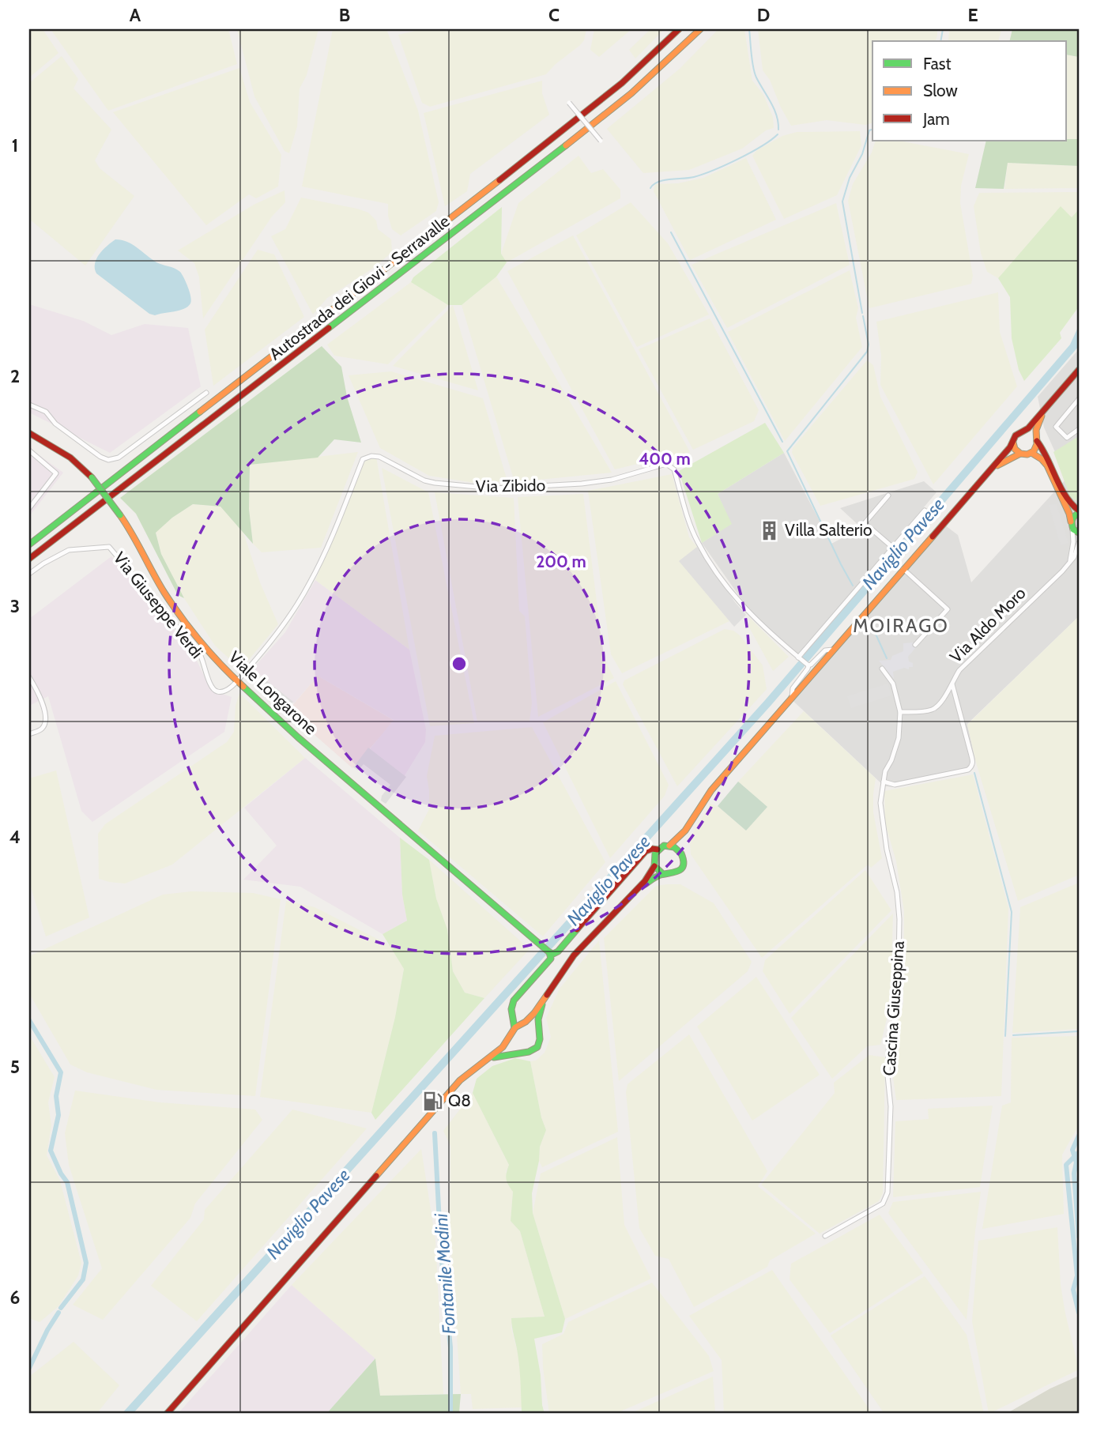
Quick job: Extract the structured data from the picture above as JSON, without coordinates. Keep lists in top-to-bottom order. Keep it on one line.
{"streets":{"main road":["Autostrada dei Giovi - Serravalle","Viale Longarone"],"street":["Via Zibido","Via Giuseppe Verdi","Via Aldo Moro","Cascina Giuseppina"]},"crossings":[["Via Zibido","Via Giuseppe Verdi"],["Via Zibido","Viale Longarone"],["Via Giuseppe Verdi","Viale Longarone"],["Via Aldo Moro","Cascina Giuseppina"]],"districts":["MOIRAGO"],"water":["Naviglio Pavese","Fontanile Modini"],"places":{"building":["Villa Salterio"],"fuel station":["Q8"]},"legend":["Fast","Slow","Jam"],"grid":{"columns":["A","B","C","D","E"],"rows":["1","2","3","4","5","6"]},"rings":["400 m","200 m"]}
